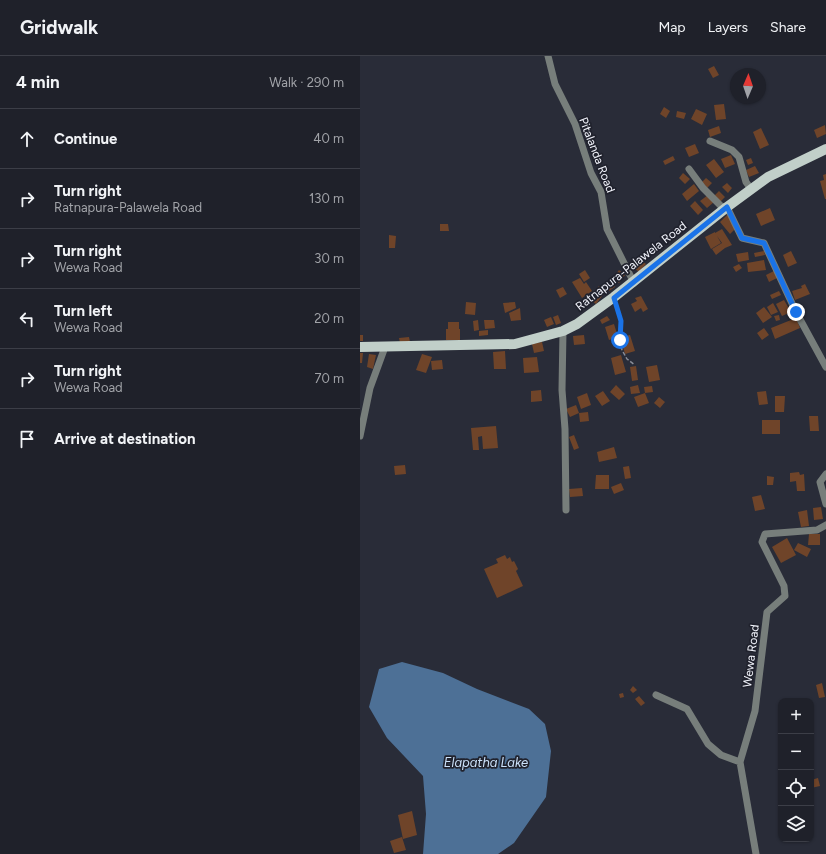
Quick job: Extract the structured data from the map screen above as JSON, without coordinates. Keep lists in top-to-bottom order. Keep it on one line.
{"streets":{"main road":["Ratnapura-Palawela Road"],"street":["Pitalanda Road","Wewa Road"]},"crossings":[["Pitalanda Road","Ratnapura-Palawela Road"]],"water":["Elapatha Lake"],"north":"top","page":{"header":"Gridwalk","nav":["Map","Layers","Share"],"heading":["4 min","Walk · 290 m"],"list":[["Continue","40 m"],["Turn right","Ratnapura-Palawela Road","130 m"],["Turn right","Wewa Road","30 m"],["Turn left","Wewa Road","20 m"],["Turn right","Wewa Road","70 m"],"Arrive at destination"],"map_buttons":["+","−"]}}
